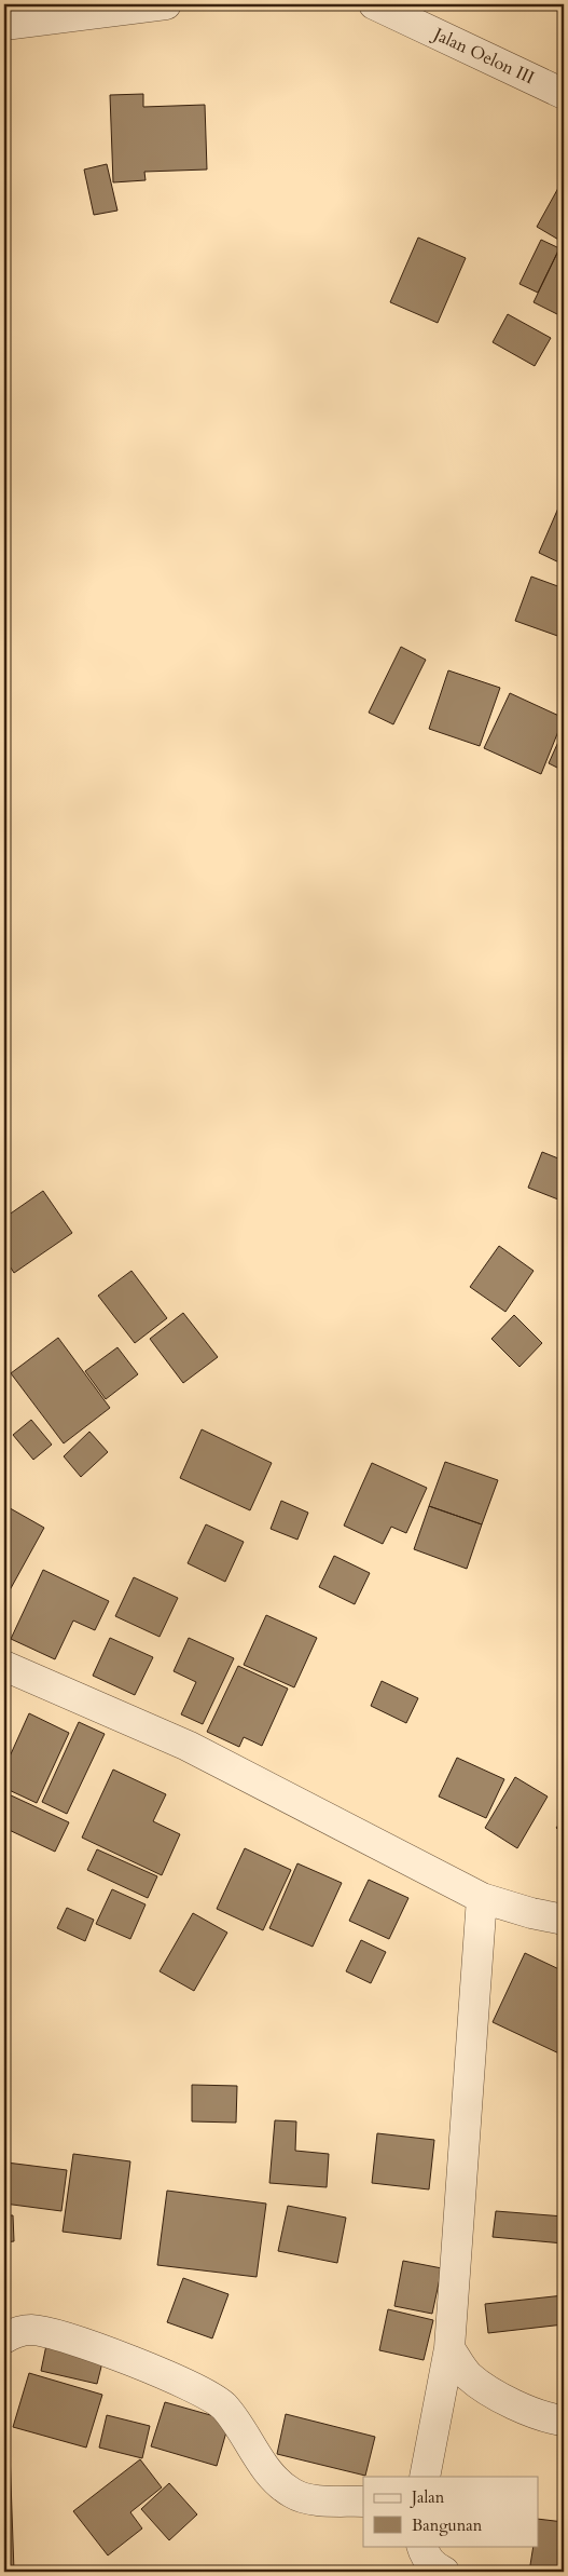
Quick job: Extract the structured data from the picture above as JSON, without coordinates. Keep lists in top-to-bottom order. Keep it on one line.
{"streets":{"street":["Jalan Oelon III"]},"legend":["Jalan","Bangunan"]}
